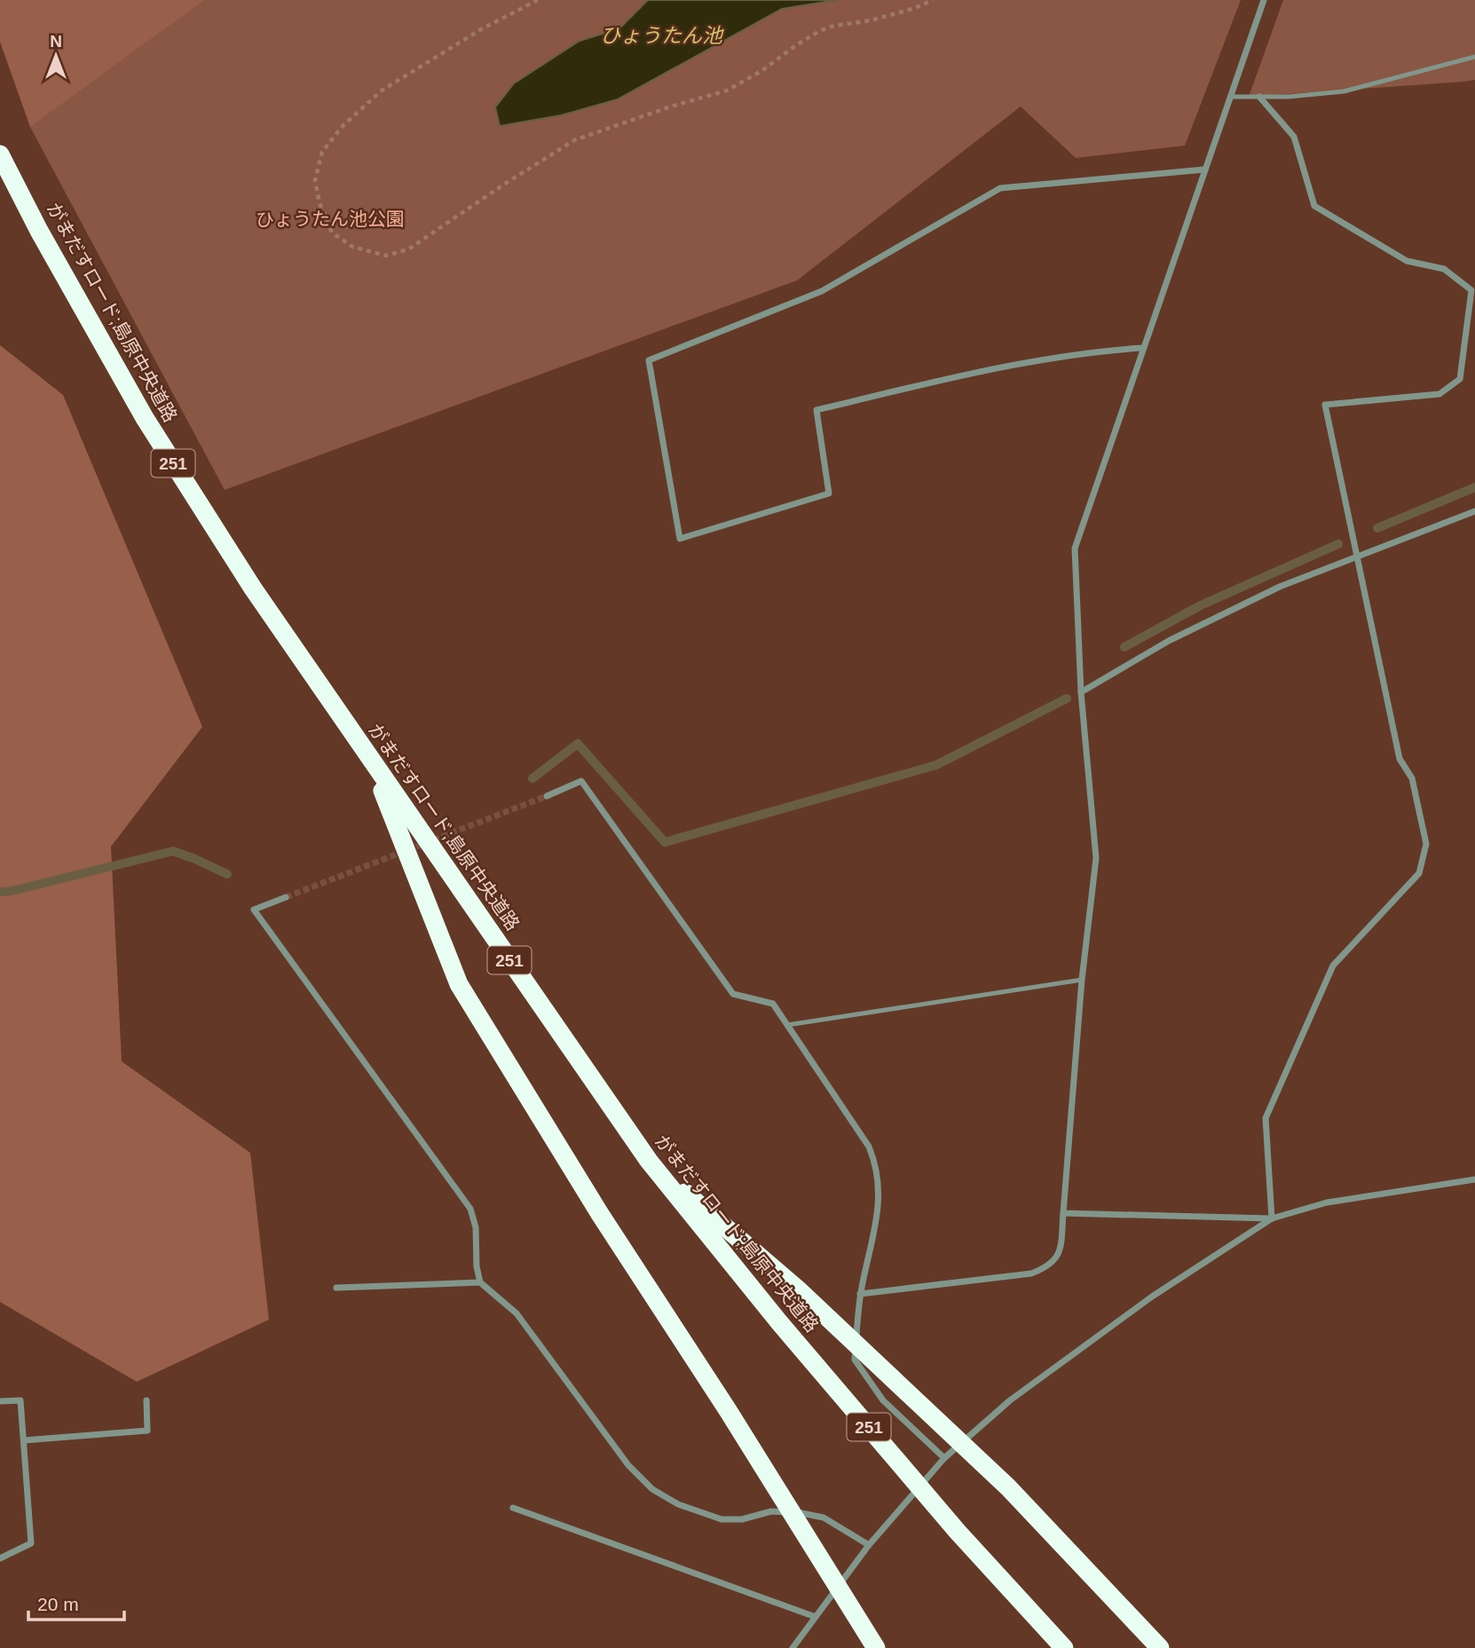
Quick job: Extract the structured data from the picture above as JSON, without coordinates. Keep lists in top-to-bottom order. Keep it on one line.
{"streets":{"highway":["がまだすロード;島原中央道路","251"]},"water":["ひょうたん池"],"parks":["ひょうたん池公園"],"scale_bar":"20 m","north":"top"}
